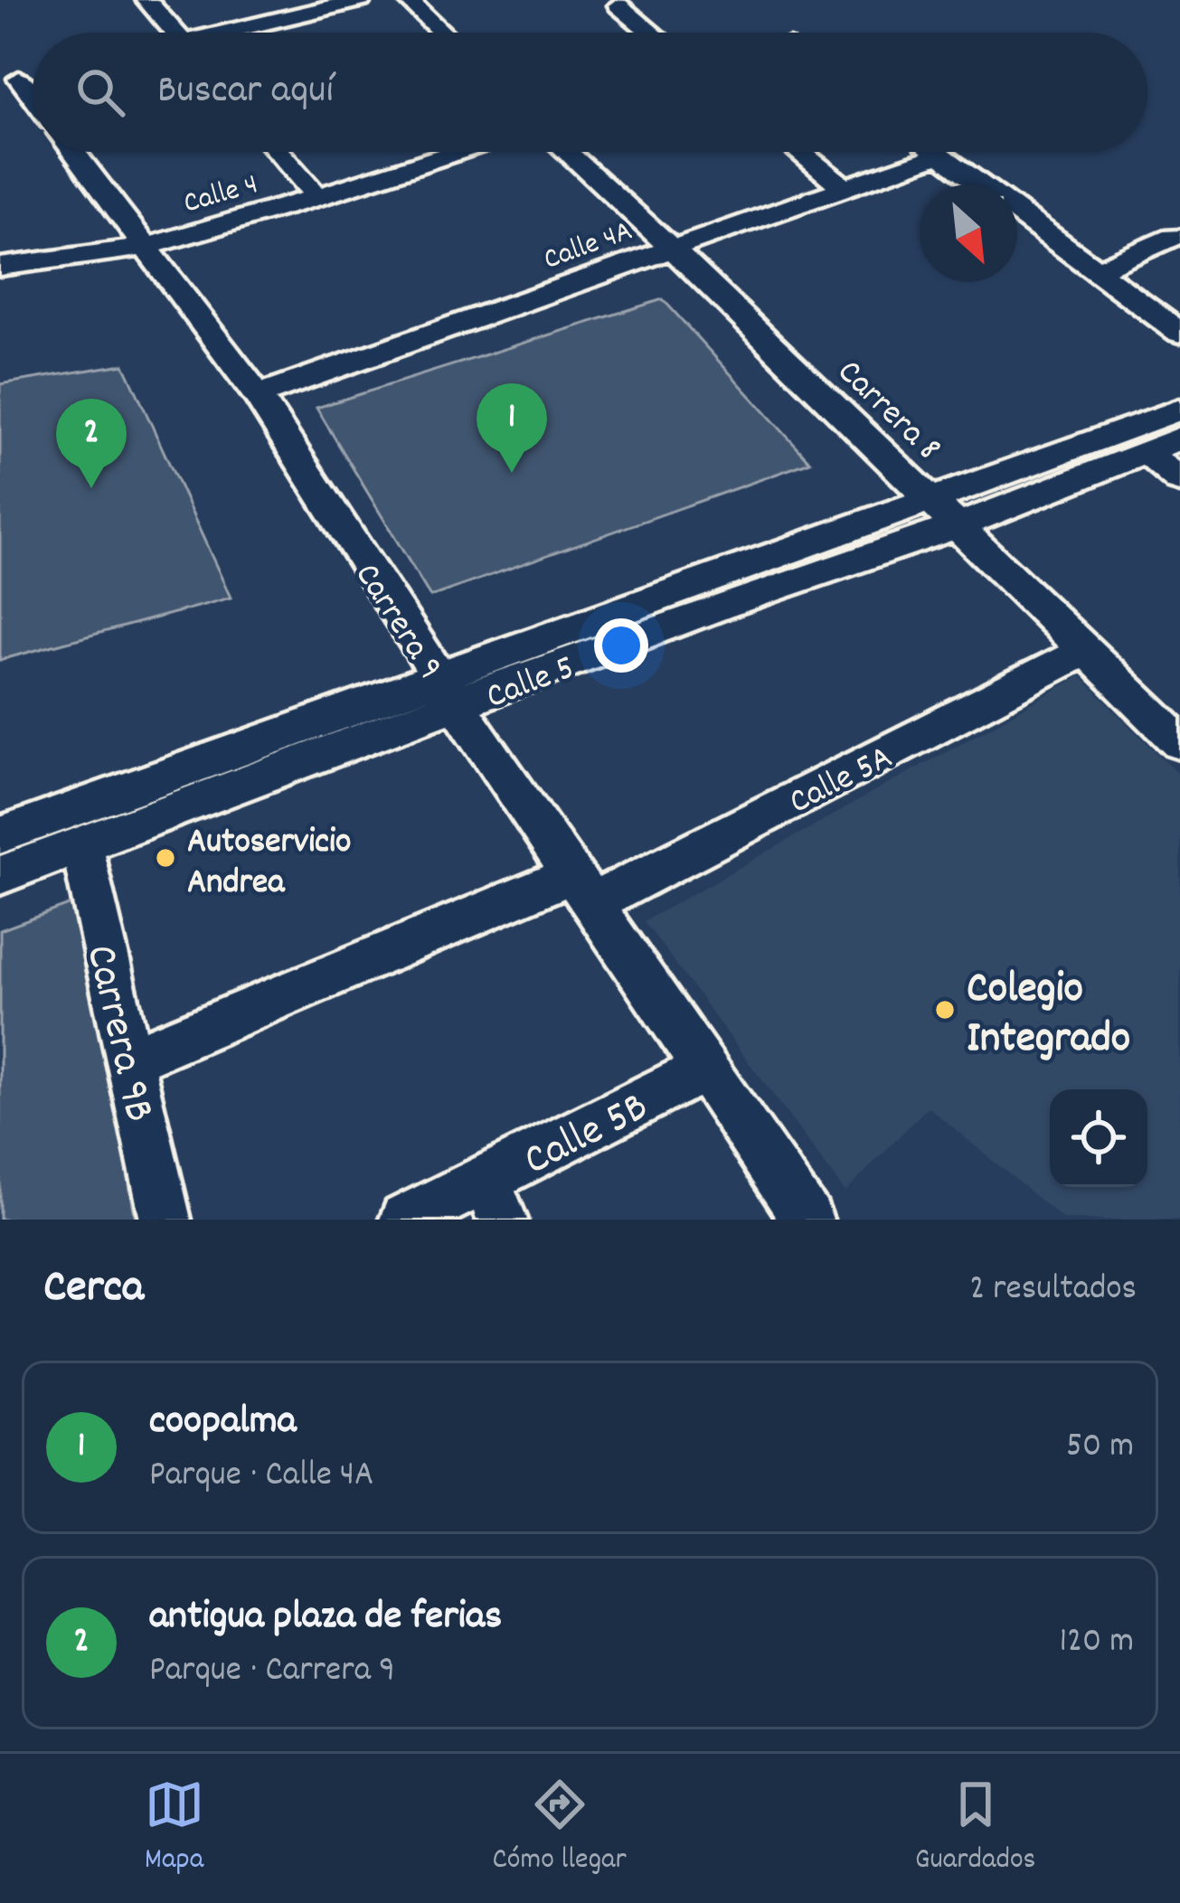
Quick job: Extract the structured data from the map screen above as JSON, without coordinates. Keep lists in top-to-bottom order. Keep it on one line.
{"streets":{"street":["Calle 4","Calle 4A","Carrera 8","Carrera 9","Calle 5","Calle 5A","Carrera 9B","Calle 5B"]},"crossings":[["Calle 4","Carrera 9"],["Calle 4A","Carrera 8"],["Calle 4A","Carrera 9"],["Carrera 8","Calle 5"],["Carrera 8","Calle 5A"],["Carrera 9","Calle 5"],["Carrera 9","Calle 5A"],["Carrera 9","Calle 5B"],["Calle 5","Carrera 9B"],["Calle 5A","Carrera 9B"]],"places":["Autoservicio Andrea","Colegio Integrado"],"north":"bottom right","page":{"search":"Buscar aquí","pins":["1","2"],"heading":["Cerca","2 resultados"],"list":[{"mark":"1","name":"coopalma","note":"Parque · Calle 4A","value":"50 m"},{"mark":"2","name":"antigua plaza de ferias","note":"Parque · Carrera 9","value":"120 m"}],"nav":["Mapa","Cómo llegar","Guardados"]}}
